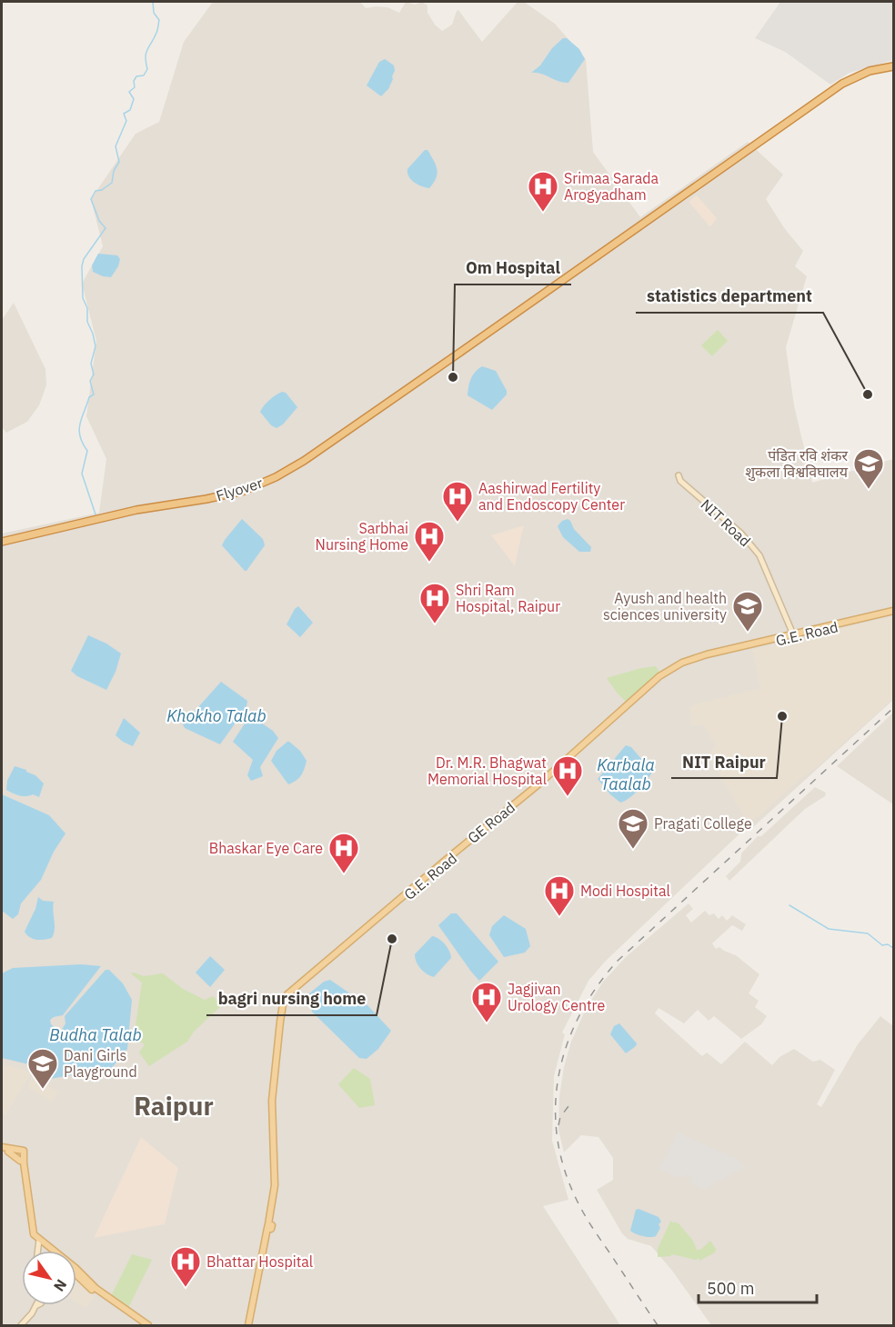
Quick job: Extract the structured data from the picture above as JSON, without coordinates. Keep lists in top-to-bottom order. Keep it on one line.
{"streets":{"highway":["Flyover"],"main road":["NIT Road","G.E. Road","GE Road"]},"crossings":[["NIT Road","G.E. Road"],["NIT Road","GE Road"],["G.E. Road","GE Road"]],"districts":["Raipur"],"water":["Khokho Talab","Karbala Taalab","Budha Talab"],"places":{"hospital":["Srimaa Sarada Arogyadham","Aashirwad Fertility and Endoscopy Center","Sarbhai Nursing Home","Shri Ram Hospital, Raipur","Dr. M.R. Bhagwat Memorial Hospital","Bhaskar Eye Care","Modi Hospital","Jagjivan Urology Centre","Bhattar Hospital"],"other":["Om Hospital","statistics department","NIT Raipur","bagri nursing home"],"school or university":["पंडित रवि शंकर शुकला विश्वविघालय","Ayush and health sciences university","Pragati College","Dani Girls Playground"]},"scale_bar":"500 m","north":"bottom right"}
